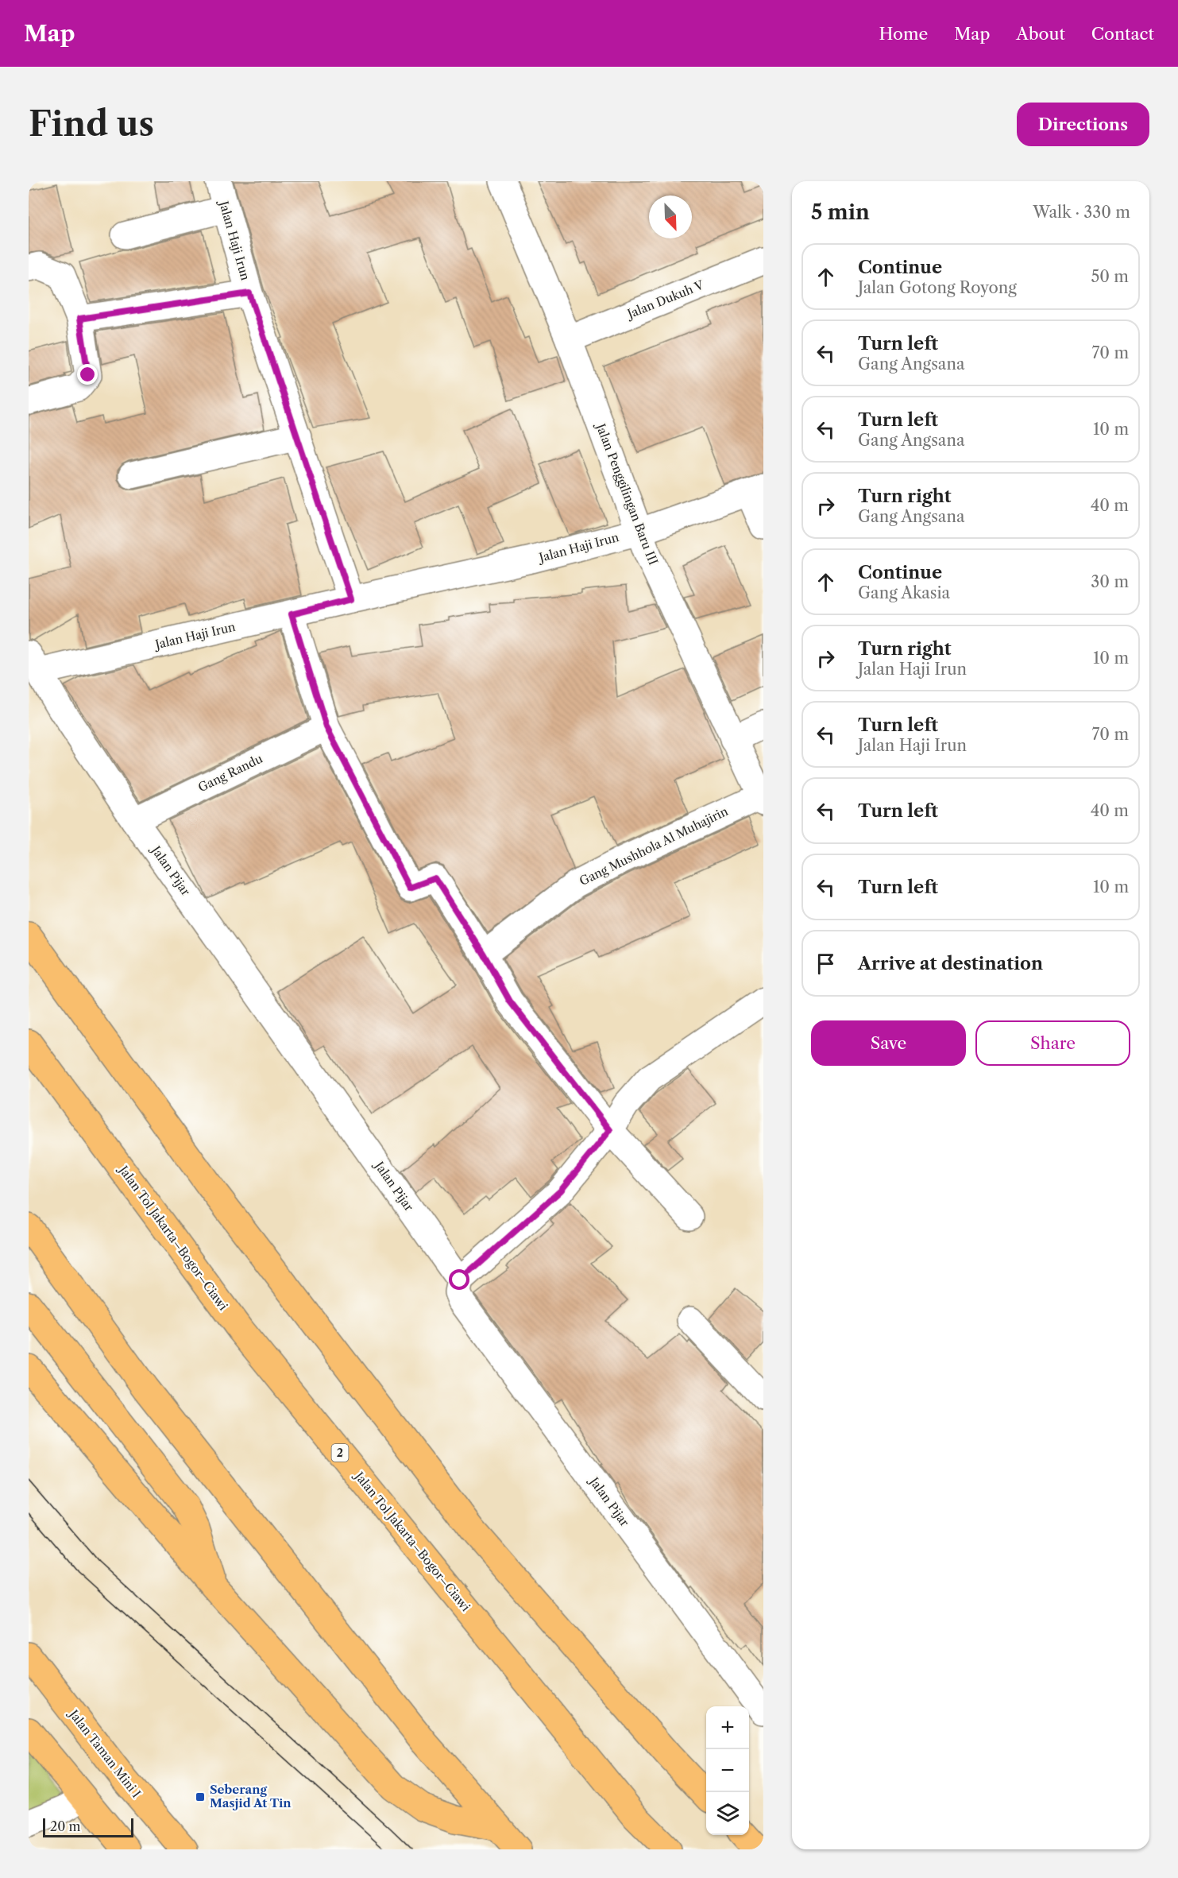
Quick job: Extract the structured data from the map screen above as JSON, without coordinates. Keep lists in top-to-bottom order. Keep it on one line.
{"streets":{"main road":["Jalan Tol Jakarta–Bogor–Ciawi","2","Jalan Taman Mini I"],"street":["Jalan Haji Irun","Jalan Dukuh V","Jalan Penggilingan Baru III","Gang Randu","Gang Mushhola Al Muhajirin","Jalan Pijar"]},"crossings":[["Jalan Haji Irun","Jalan Penggilingan Baru III"],["Jalan Haji Irun","Jalan Pijar"],["Jalan Dukuh V","Jalan Penggilingan Baru III"],["Jalan Penggilingan Baru III","Gang Mushhola Al Muhajirin"],["Gang Randu","Jalan Pijar"]],"places":{"transit":["Seberang Masjid At Tin"]},"scale_bar":"20 m","north":"bottom right","page":{"header":"Map","nav":["Home","Map","About","Contact"],"buttons":["Directions",["Save","Share"]],"title":"Find us","heading":["5 min","Walk · 330 m"],"list":[["Continue","Jalan Gotong Royong","50 m"],["Turn left","Gang Angsana","70 m"],["Turn left","Gang Angsana","10 m"],["Turn right","Gang Angsana","40 m"],["Continue","Gang Akasia","30 m"],["Turn right","Jalan Haji Irun","10 m"],["Turn left","Jalan Haji Irun","70 m"],["Turn left","40 m"],["Turn left","10 m"],"Arrive at destination"],"map_buttons":["+","−"],"scale":"20 m"}}
